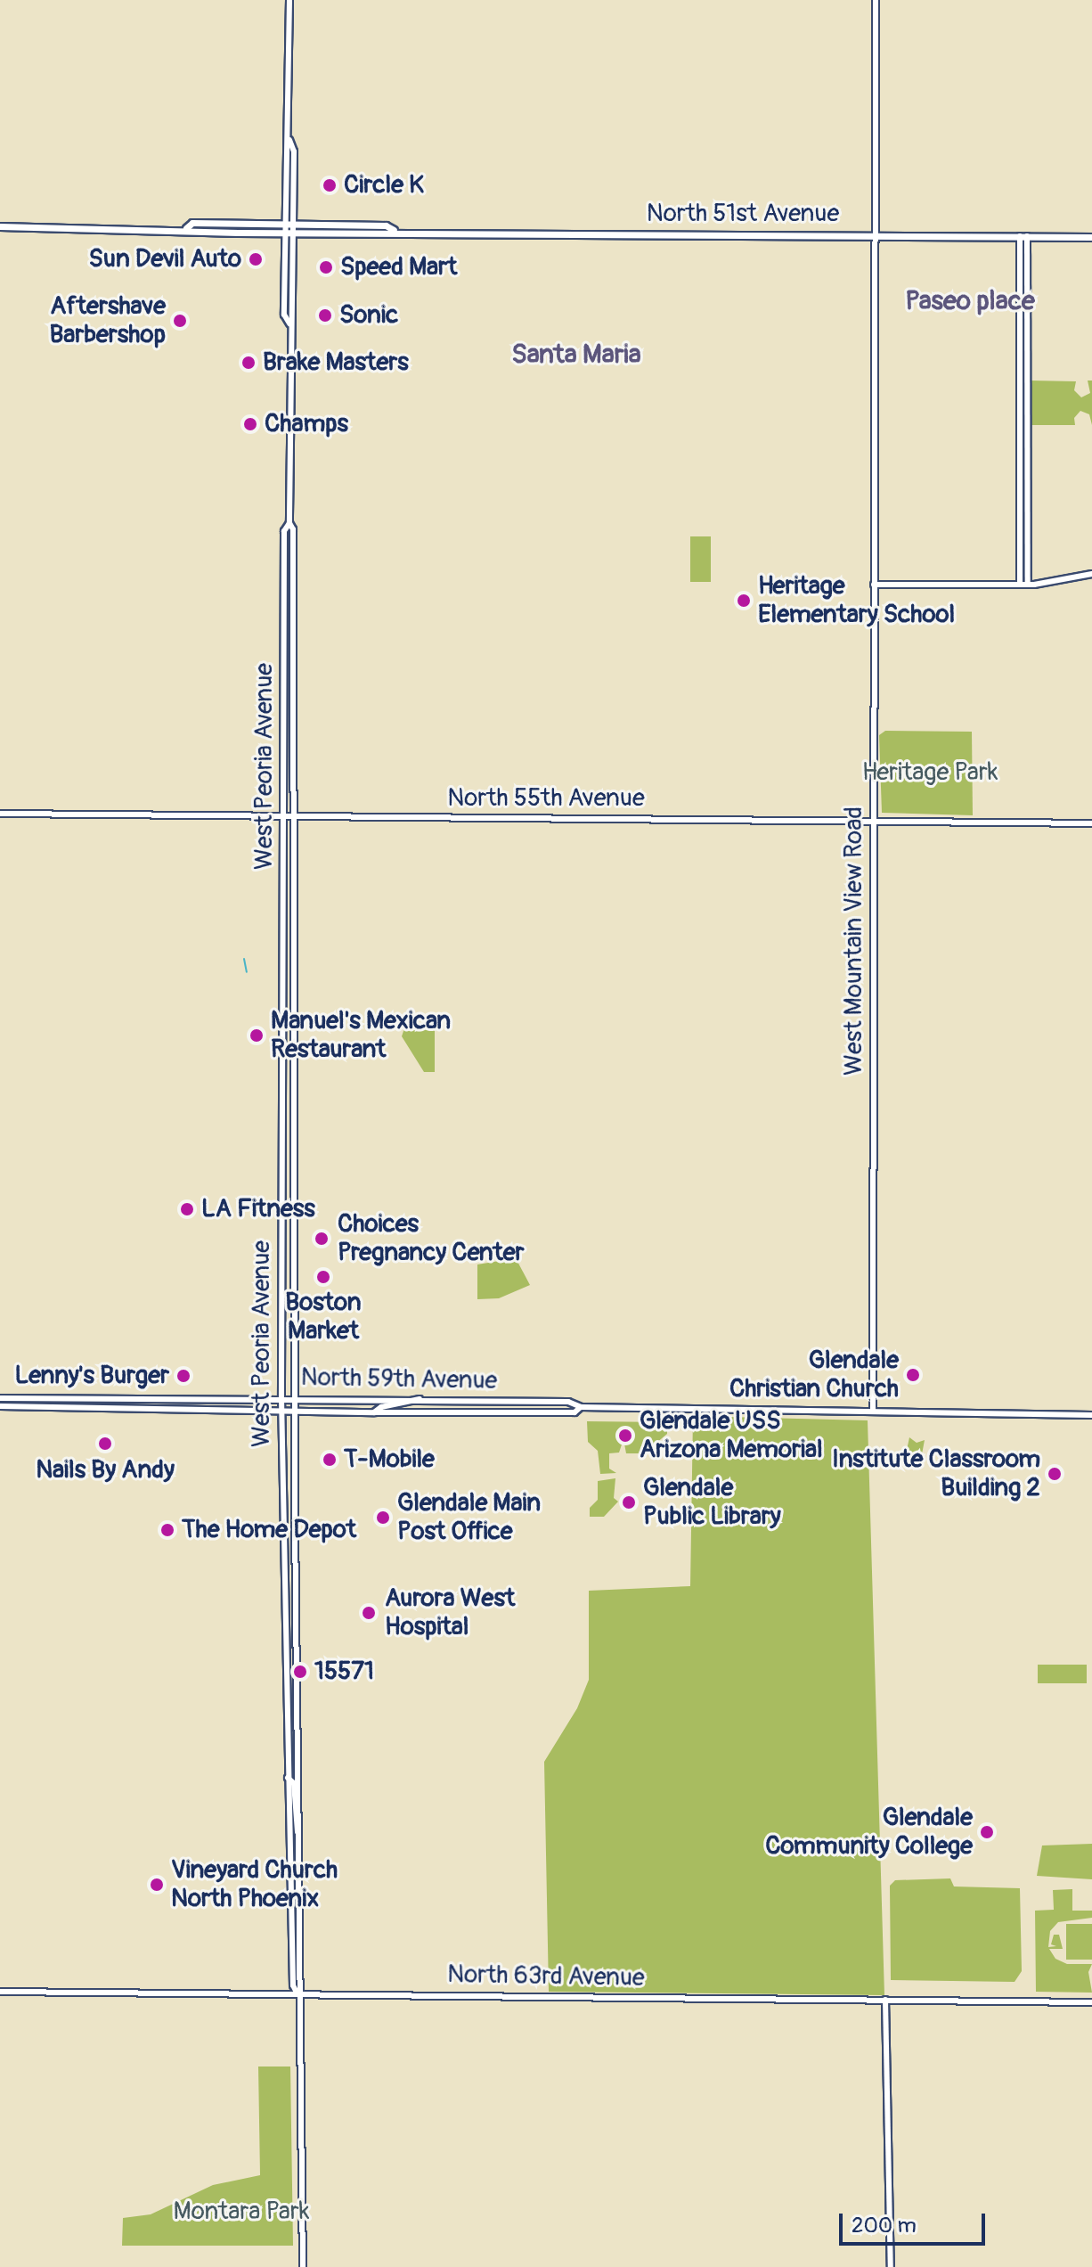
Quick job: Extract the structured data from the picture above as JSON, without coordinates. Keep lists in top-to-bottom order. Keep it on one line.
{"streets":{"main road":["North 51st Avenue","West Peoria Avenue","North 55th Avenue","West Mountain View Road","North 59th Avenue","North 63rd Avenue"]},"crossings":[["North 51st Avenue","West Peoria Avenue"],["North 51st Avenue","West Mountain View Road"],["West Peoria Avenue","North 55th Avenue"],["West Peoria Avenue","North 59th Avenue"],["West Peoria Avenue","North 63rd Avenue"],["North 55th Avenue","West Mountain View Road"],["West Mountain View Road","North 59th Avenue"]],"districts":["Paseo place","Santa Maria"],"parks":["Heritage Park","Montara Park"],"places":["Circle K","Sun Devil Auto","Speed Mart","Sonic","Aftershave Barbershop","Brake Masters","Champs","Heritage Elementary School","Manuel's Mexican Restaurant","LA Fitness","Choices Pregnancy Center","Boston Market","Glendale Christian Church","Lenny's Burger","Glendale USS Arizona Memorial","Nails By Andy","T-Mobile","Institute Classroom Building 2","Glendale Public Library","Glendale Main Post Office","The Home Depot","Aurora West Hospital","15571","Glendale Community College","Vineyard Church North Phoenix"],"scale_bar":"200 m"}
